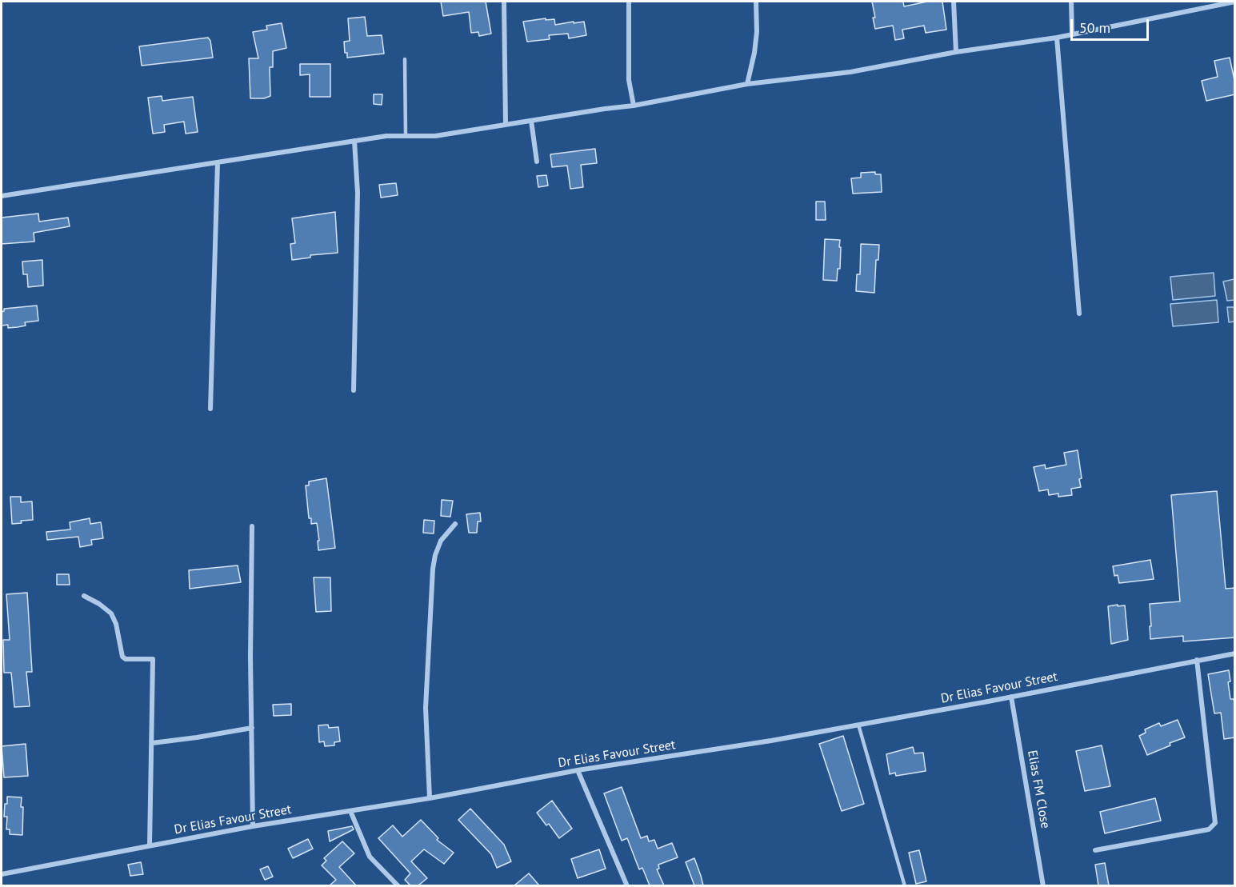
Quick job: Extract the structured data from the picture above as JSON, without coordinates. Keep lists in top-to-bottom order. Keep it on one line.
{"streets":{"street":["Dr Elias Favour Street","Elias FM Close"]},"crossings":[["Dr Elias Favour Street","Elias FM Close"]],"scale_bar":"50 m"}
